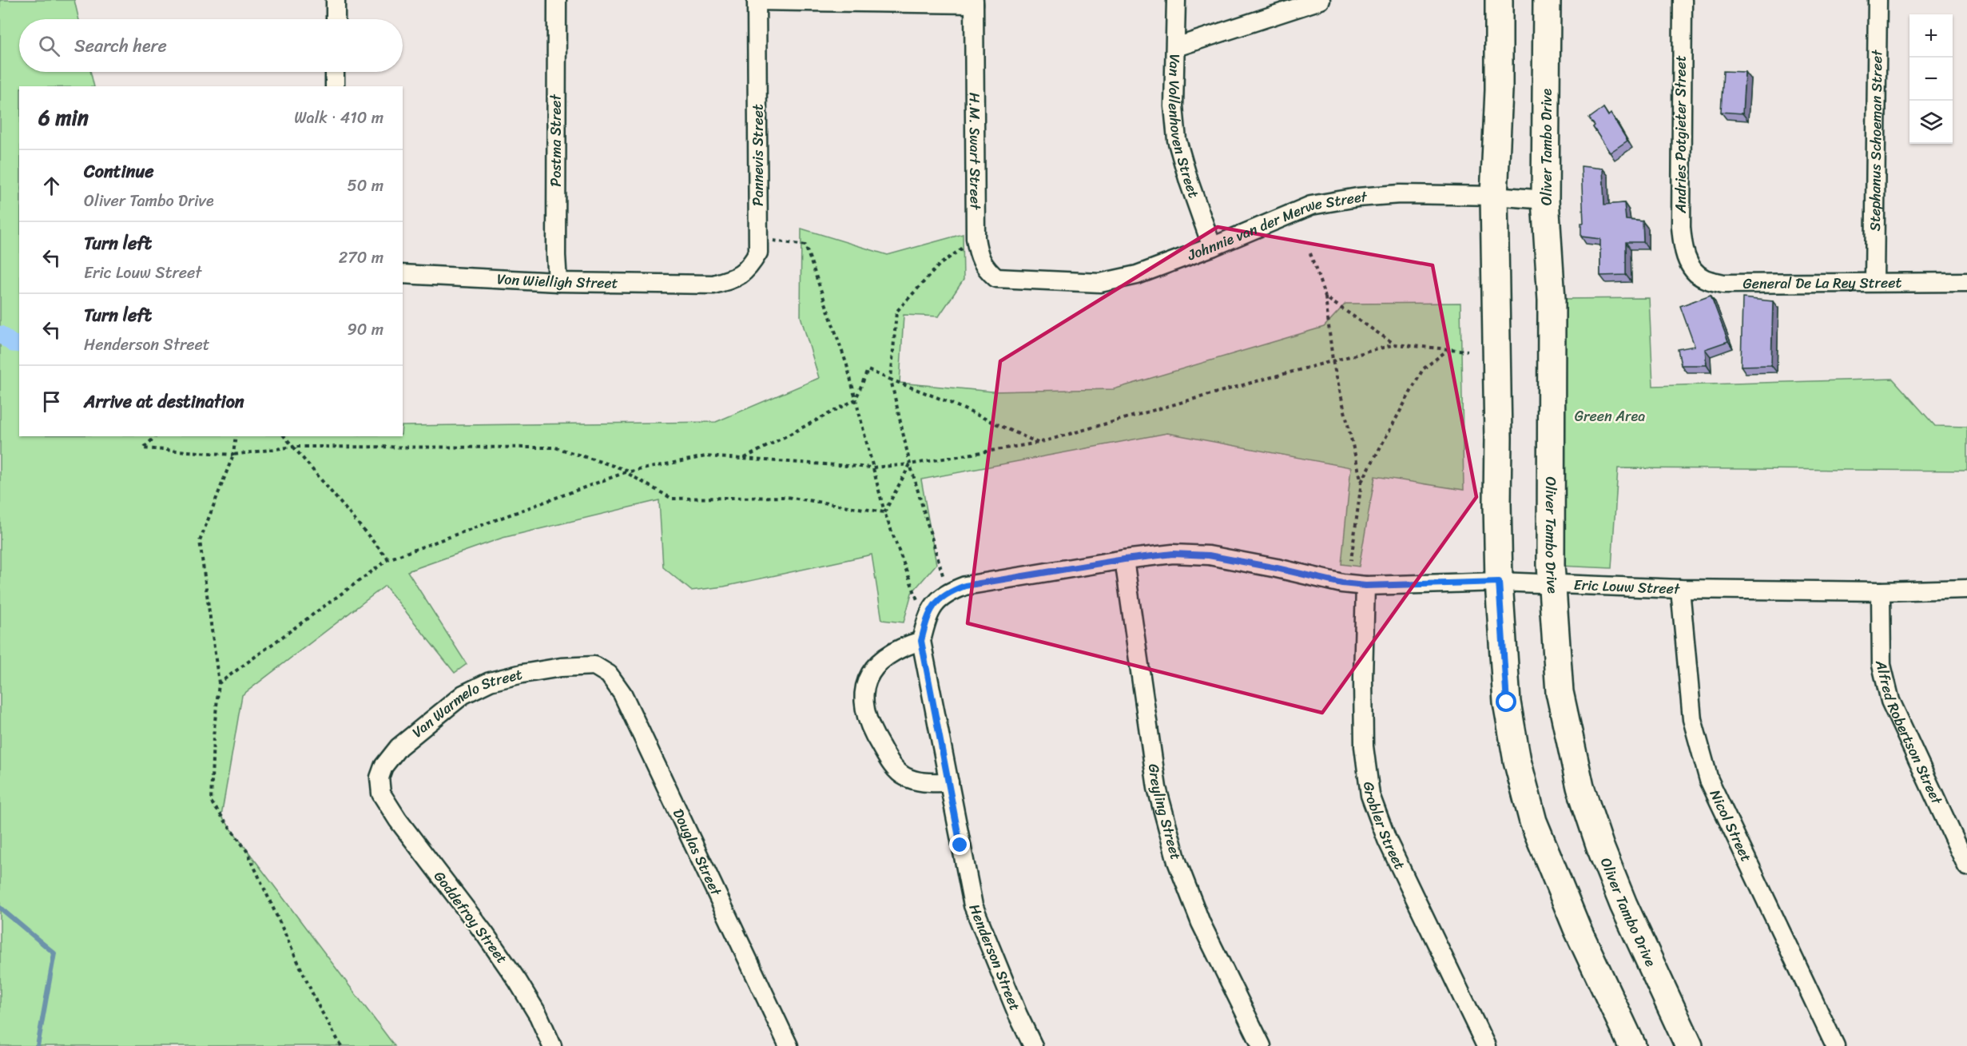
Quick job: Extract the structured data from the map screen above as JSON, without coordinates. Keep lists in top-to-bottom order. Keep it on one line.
{"streets":{"street":["Van Vollenhoven Street","Andries Potgieter Street","Postma Street","Stephanus Schoeman Street","Oliver Tambo Drive","H.M. Swart Street","Pannevis Street","Johnnie van der Merwe Street","Von Wielligh Street","General De La Rey Street","Eric Louw Street","Van Warmelo Street","Alfred Robertson Street","Greyling Street","Grobler Street","Nicol Street","Douglas Street","Goddefroy Street","Henderson Street"]},"crossings":[["Van Vollenhoven Street","Johnnie van der Merwe Street"],["Andries Potgieter Street","General De La Rey Street"],["Postma Street","Von Wielligh Street"],["Stephanus Schoeman Street","General De La Rey Street"],["Oliver Tambo Drive","Johnnie van der Merwe Street"],["Oliver Tambo Drive","Eric Louw Street"],["H.M. Swart Street","Johnnie van der Merwe Street"],["Pannevis Street","Von Wielligh Street"],["Eric Louw Street","Alfred Robertson Street"],["Eric Louw Street","Greyling Street"],["Eric Louw Street","Grobler Street"],["Eric Louw Street","Nicol Street"],["Eric Louw Street","Henderson Street"],["Van Warmelo Street","Douglas Street"],["Van Warmelo Street","Goddefroy Street"]],"parks":["Green Area"],"page":{"map_buttons":["+","−"],"search":"Search here","heading":["6 min","Walk · 410 m"],"list":[["Continue","Oliver Tambo Drive","50 m"],["Turn left","Eric Louw Street","270 m"],["Turn left","Henderson Street","90 m"],"Arrive at destination"]}}
